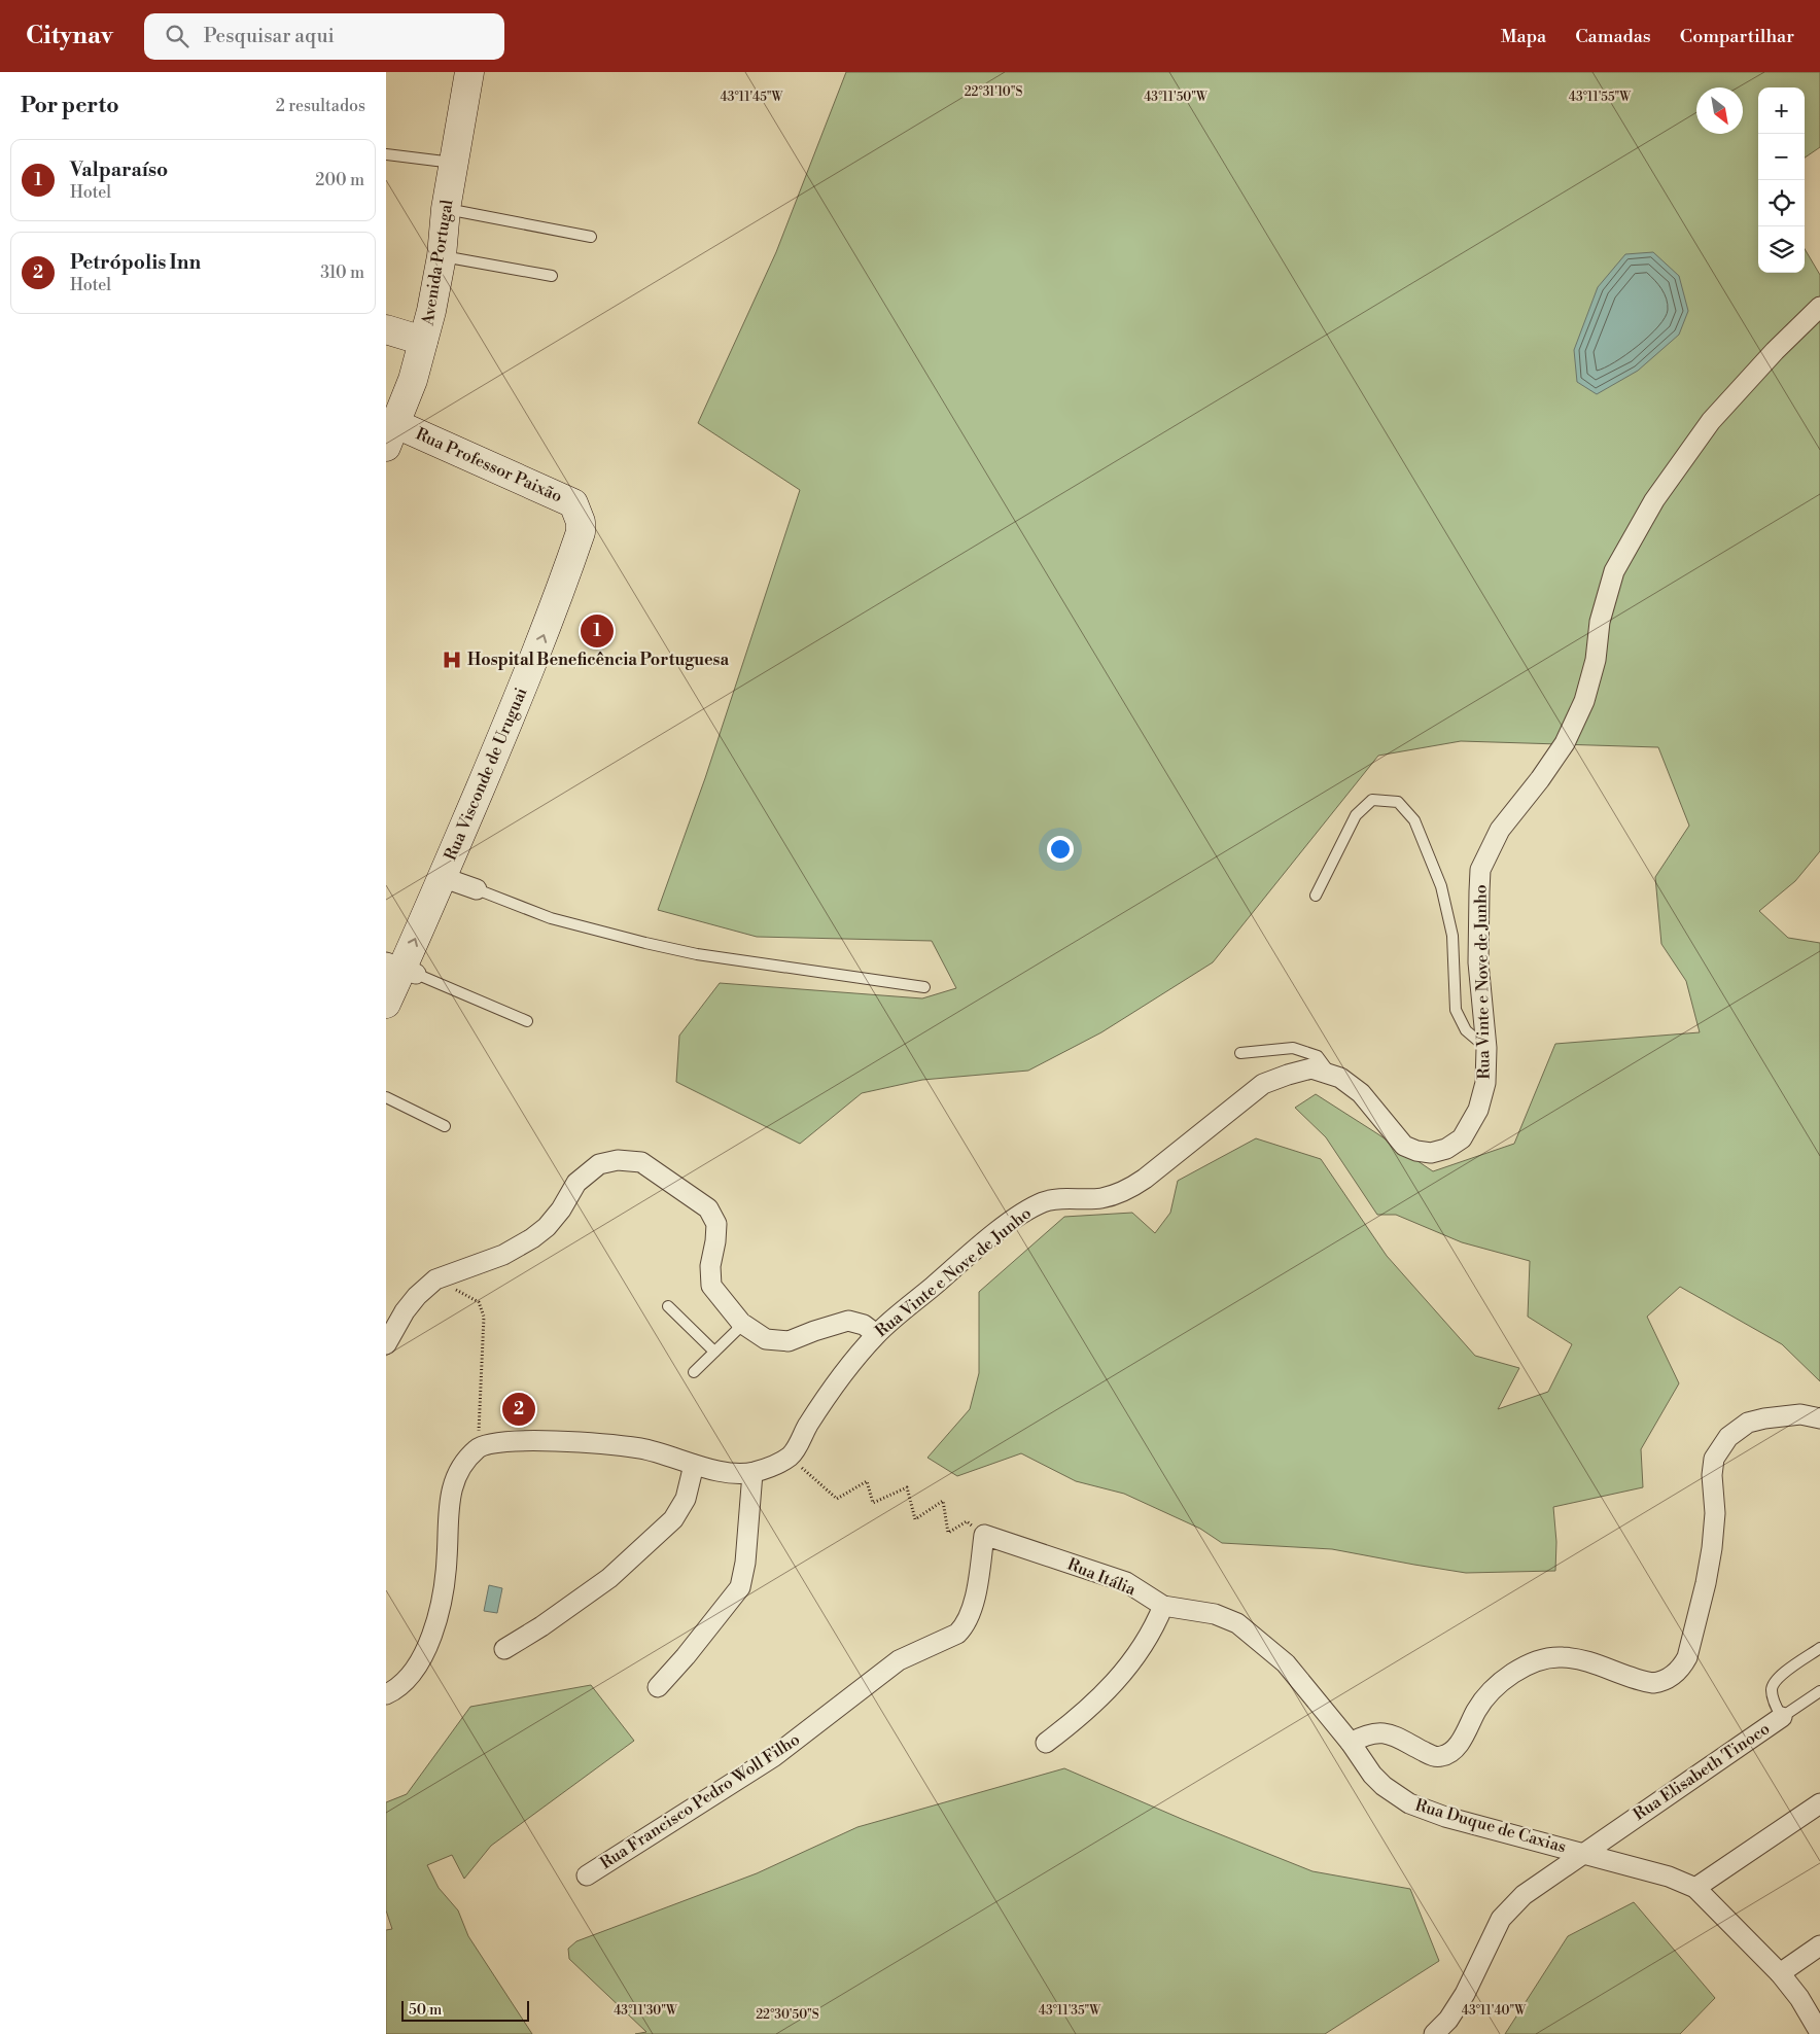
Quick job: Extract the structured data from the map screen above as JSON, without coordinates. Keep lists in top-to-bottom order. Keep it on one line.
{"streets":{"street":["Avenida Portugal","Rua Professor Paixão","Rua Visconde de Uruguai","Rua Vinte e Nove de Junho","Rua Itália","Rua Elisabeth Tinoco","Rua Francisco Pedro Woll Filho","Rua Duque de Caxias"]},"crossings":[["Avenida Portugal","Rua Professor Paixão"],["Rua Professor Paixão","Rua Visconde de Uruguai"],["Rua Itália","Rua Francisco Pedro Woll Filho"],["Rua Itália","Rua Duque de Caxias"],["Rua Elisabeth Tinoco","Rua Duque de Caxias"]],"one_way":["Rua Visconde de Uruguai"],"places":{"hospital":["Hospital Beneficência Portuguesa"]},"scale_bar":"50 m","north":"bottom right","page":{"header":"Citynav","search":"Pesquisar aqui","nav":["Mapa","Camadas","Compartilhar"],"heading":["Por perto","2 resultados"],"map_buttons":["+","−"],"list":[{"mark":"1","name":"Valparaíso","note":"Hotel","value":"200 m"},{"mark":"2","name":"Petrópolis Inn","note":"Hotel","value":"310 m"}],"pins":["1","2"],"scale":"50 m"},"coordinates":["22°31'10\"S","43°11'45\"W","43°11'50\"W","43°11'55\"W","43°11'30\"W","43°11'35\"W","43°11'40\"W","22°30'50\"S"]}
